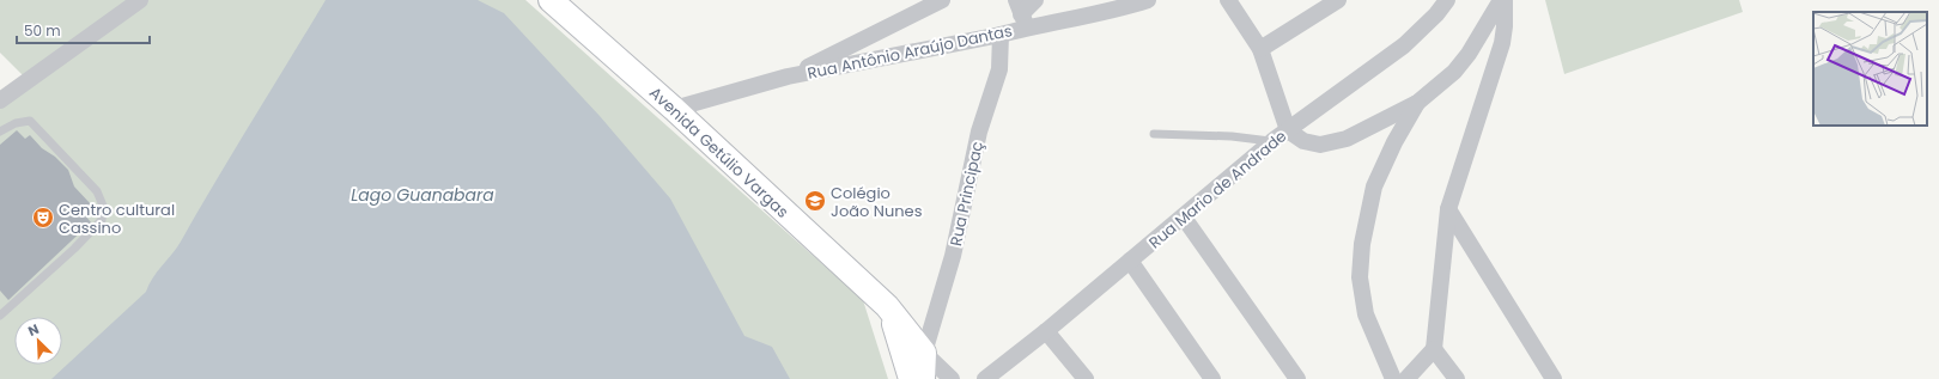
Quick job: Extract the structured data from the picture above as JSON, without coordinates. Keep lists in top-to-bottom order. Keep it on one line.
{"streets":{"main road":["Avenida Getúlio Vargas"],"street":["Rua Antônio Araújo Dantas","Rua Mario de Andrade","Rua Principaç"]},"crossings":[["Rua Antônio Araújo Dantas","Avenida Getúlio Vargas"],["Rua Antônio Araújo Dantas","Rua Principaç"],["Avenida Getúlio Vargas","Rua Principaç"]],"water":["Lago Guanabara"],"places":{"school or university":["Colégio João Nunes"],"theatre":["Centro cultural Cassino"]},"scale_bar":"50 m","north":"top left"}
